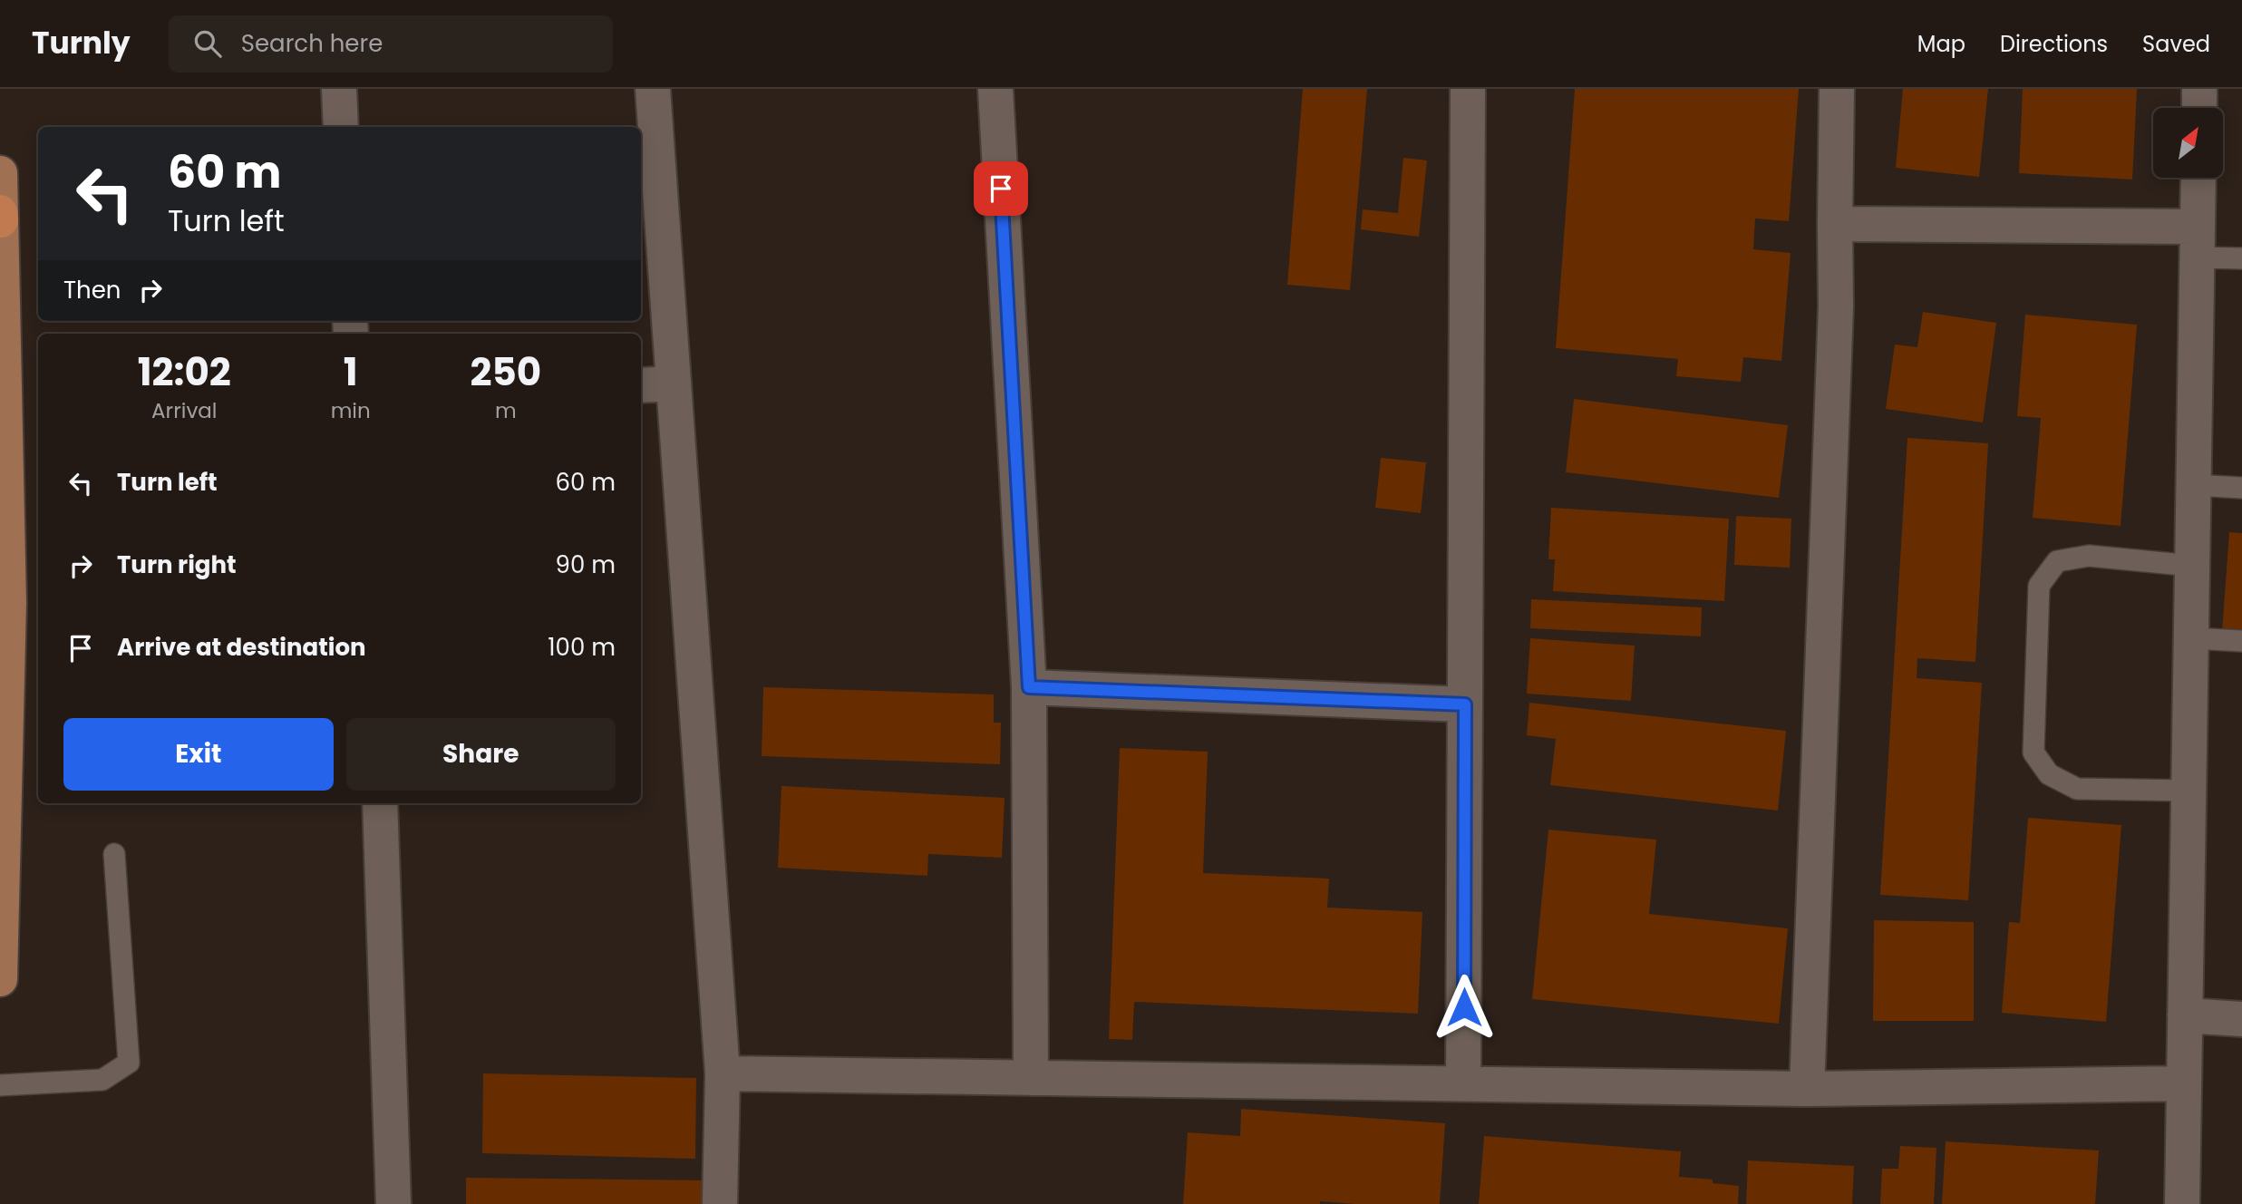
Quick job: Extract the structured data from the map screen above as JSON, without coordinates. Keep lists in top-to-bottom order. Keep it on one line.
{"north":"top right","page":{"header":"Turnly","search":"Search here","nav":["Map","Directions","Saved"],"turn":["60 m","Turn left"],"then":"Then","eta":["12:02","Arrival","1","min","250","m"],"list":[{"name":"Turn left","value":"60 m"},{"name":"Turn right","value":"90 m"},{"name":"Arrive at destination","value":"100 m"}],"buttons":["Exit","Share"]}}
